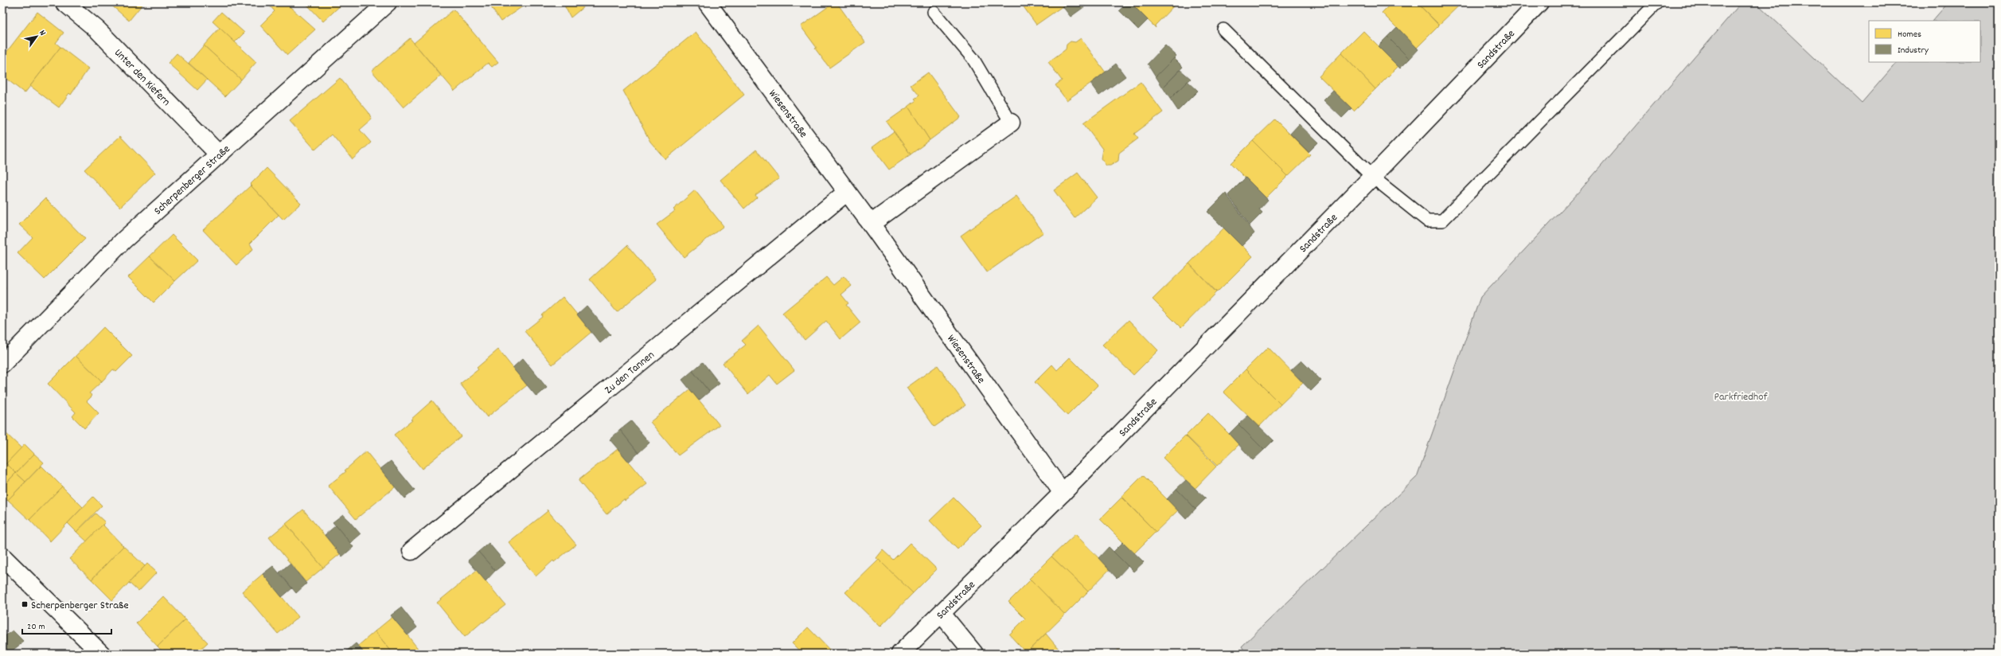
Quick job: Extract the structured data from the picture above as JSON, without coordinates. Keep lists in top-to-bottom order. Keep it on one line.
{"streets":{"street":["Sandstraße","Unter den Kiefern","Wiesenstraße","Scherpenberger Straße","Zu den Tannen"]},"crossings":[["Sandstraße","Wiesenstraße"],["Unter den Kiefern","Scherpenberger Straße"],["Wiesenstraße","Zu den Tannen"]],"parks":["Parkfriedhof"],"places":{"transit":["Scherpenberger Straße"]},"legend":["Homes","Industry"],"scale_bar":"20 m","north":"top right"}
